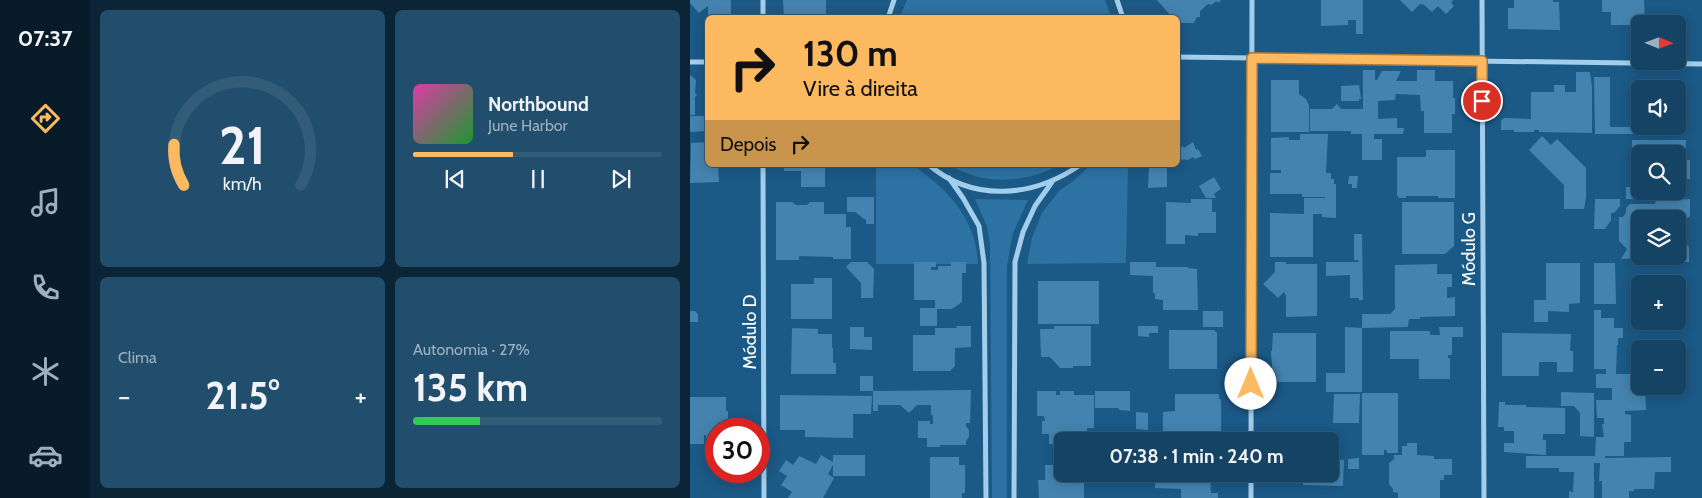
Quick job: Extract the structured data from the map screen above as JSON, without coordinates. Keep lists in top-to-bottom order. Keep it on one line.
{"streets":{"street":["Módulo G","Módulo D"]},"north":"right","page":{"tabs":"07:37","map_buttons":["+","−"],"turn":["130 m","Vire à direita"],"song":["Northbound","June Harbor"],"then":"Depois","tile":["Clima",["Autonomia · 27%","135 km"]],"heat":["−","21.5°","+"],"limit":"30","trip":"07:38 · 1 min · 240 m","gauge":["21","km/h"]}}
